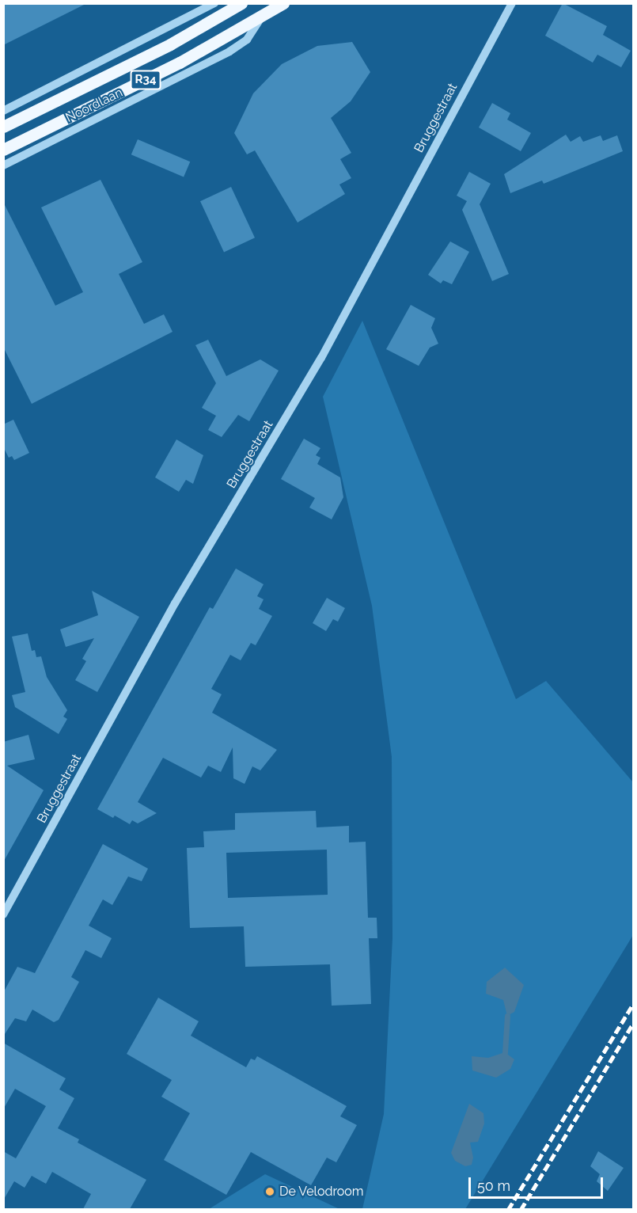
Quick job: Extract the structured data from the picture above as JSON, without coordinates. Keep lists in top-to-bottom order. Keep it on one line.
{"streets":{"main road":["R34","Noordlaan"],"street":["Bruggestraat"]},"places":["De Velodroom"],"scale_bar":"50 m"}
